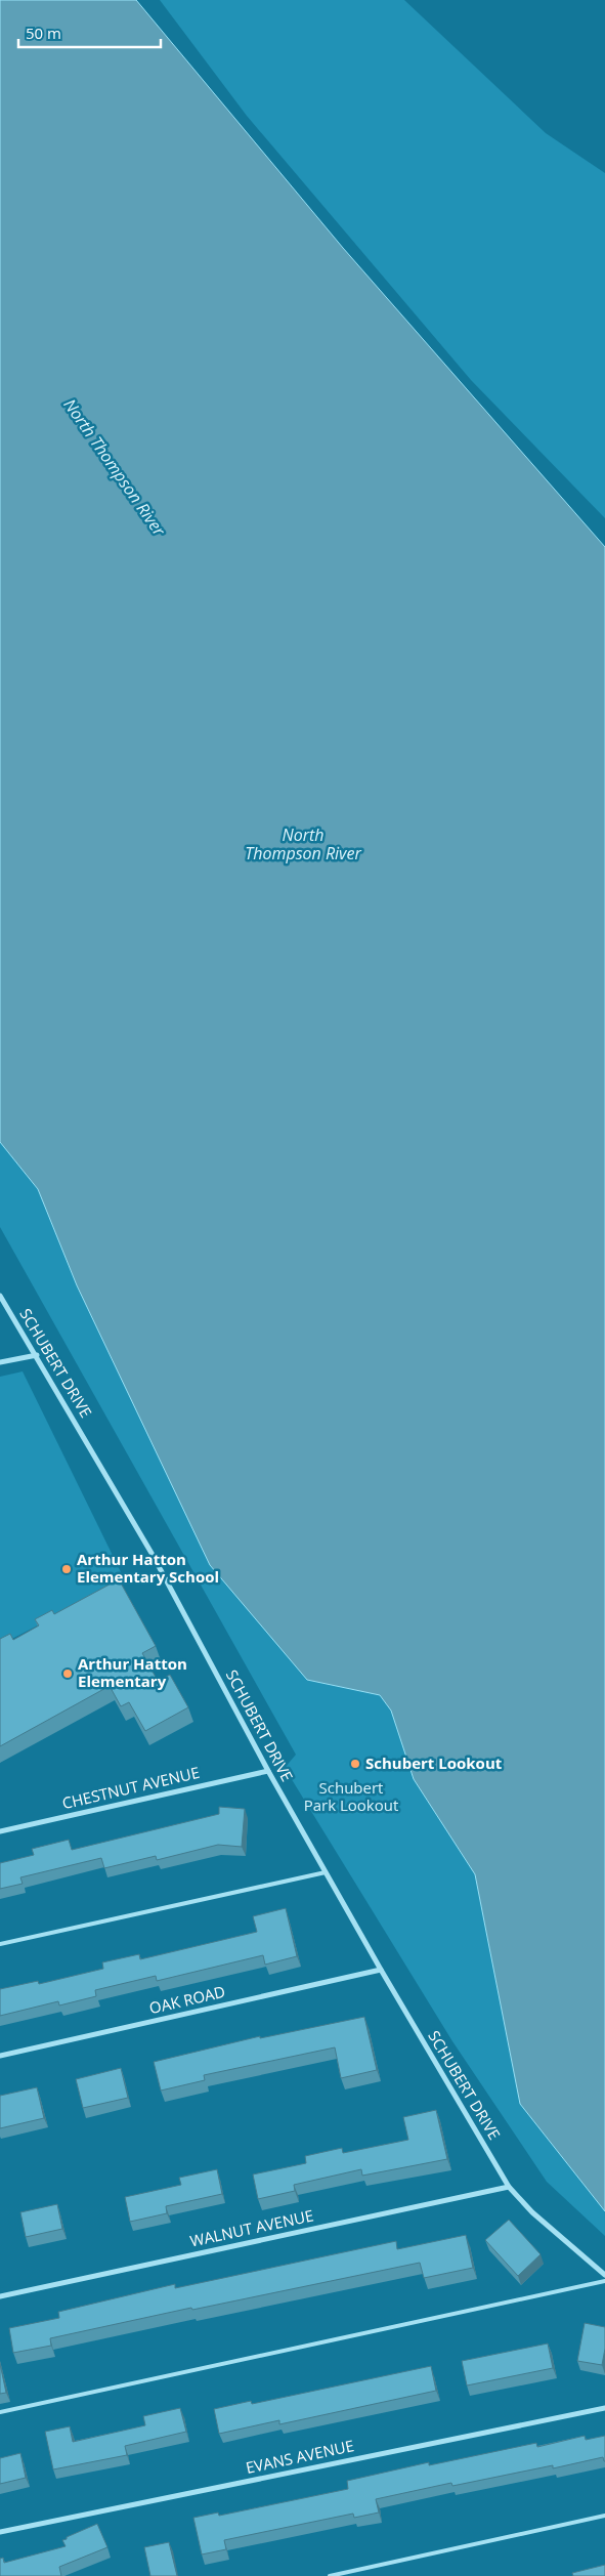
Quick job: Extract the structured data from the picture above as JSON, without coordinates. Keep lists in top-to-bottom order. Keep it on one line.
{"streets":{"street":["SCHUBERT DRIVE","CHESTNUT AVENUE","OAK ROAD","WALNUT AVENUE","EVANS AVENUE"]},"crossings":[["SCHUBERT DRIVE","CHESTNUT AVENUE"],["SCHUBERT DRIVE","OAK ROAD"],["SCHUBERT DRIVE","WALNUT AVENUE"]],"water":["North Thompson River"],"parks":["Schubert Park Lookout"],"places":["Arthur Hatton Elementary School","Arthur Hatton Elementary","Schubert Lookout"],"scale_bar":"50 m"}
